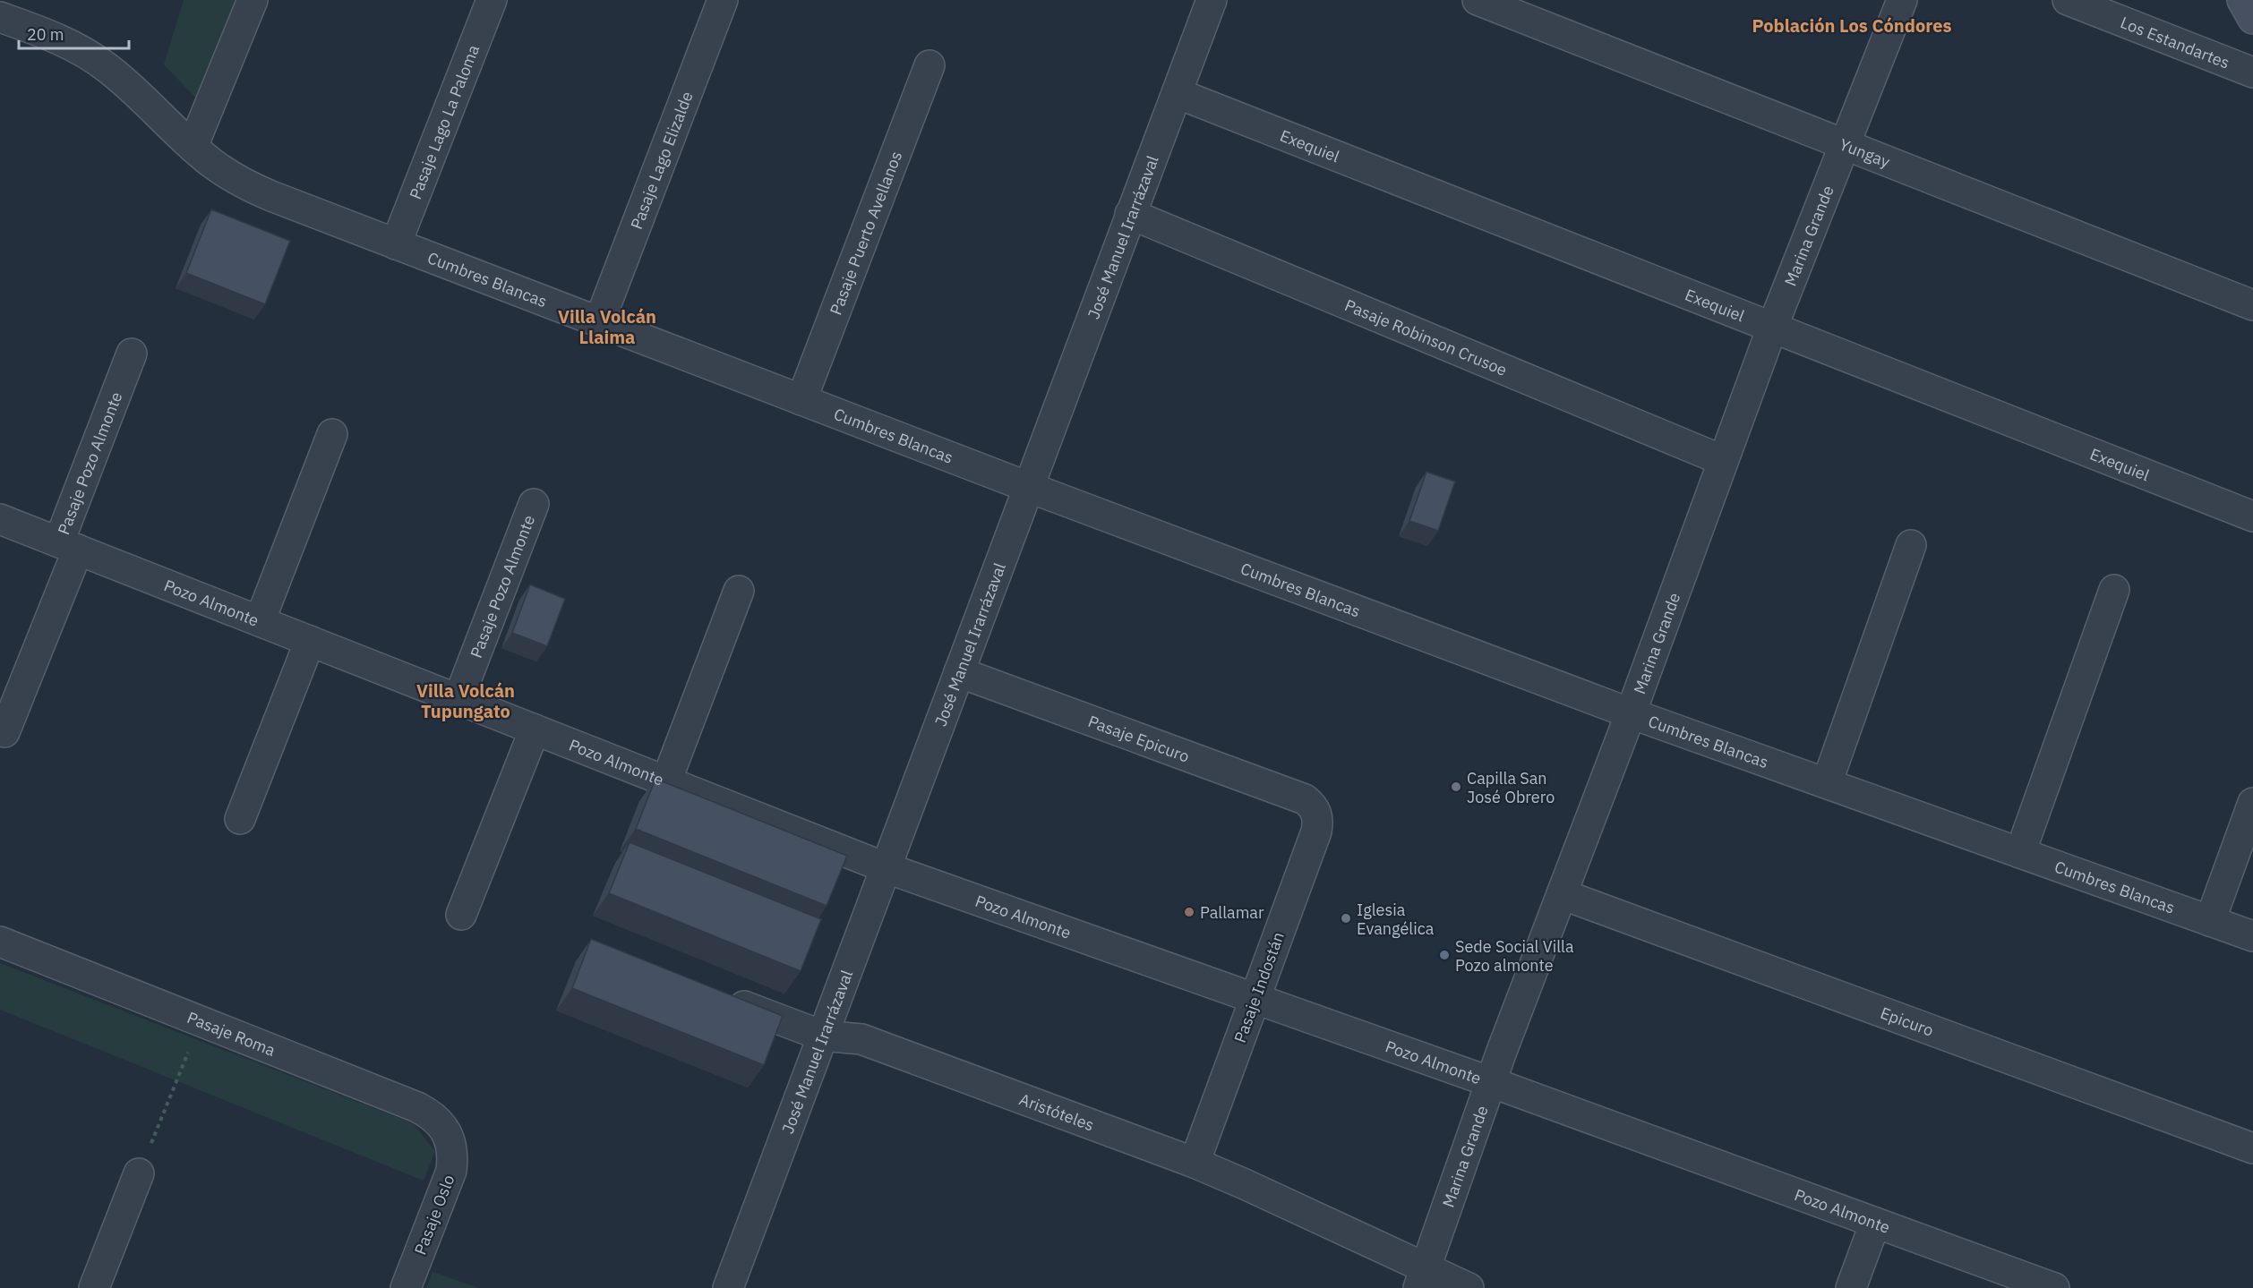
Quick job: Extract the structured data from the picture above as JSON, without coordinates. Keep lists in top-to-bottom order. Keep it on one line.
{"streets":{"street":["Los Estandartes","Pasaje Lago La Paloma","Exequiel","Yungay","Pasaje Lago Elizalde","Pasaje Puerto Avellanos","Marina Grande","José Manuel Irarrázaval","Cumbres Blancas","Pasaje Robinson Crusoe","Pasaje Pozo Almonte","Pozo Almonte","Pasaje Epicuro","Pasaje Indostán","Epicuro","Pasaje Roma","Aristóteles","Pasaje Oslo"]},"crossings":[["Pasaje Lago La Paloma","Cumbres Blancas"],["Exequiel","Marina Grande"],["Exequiel","José Manuel Irarrázaval"],["Yungay","Marina Grande"],["Pasaje Lago Elizalde","Cumbres Blancas"],["Pasaje Puerto Avellanos","Cumbres Blancas"],["Marina Grande","Cumbres Blancas"],["Marina Grande","Pasaje Robinson Crusoe"],["Marina Grande","Pozo Almonte"],["Marina Grande","Epicuro"],["Marina Grande","Aristóteles"],["José Manuel Irarrázaval","Cumbres Blancas"],["José Manuel Irarrázaval","Pasaje Robinson Crusoe"],["José Manuel Irarrázaval","Pozo Almonte"],["José Manuel Irarrázaval","Pasaje Epicuro"],["José Manuel Irarrázaval","Aristóteles"],["Pasaje Pozo Almonte","Pozo Almonte"],["Pozo Almonte","Pasaje Indostán"],["Pasaje Epicuro","Pasaje Indostán"],["Pasaje Indostán","Aristóteles"],["Pasaje Roma","Pasaje Oslo"]],"districts":["Población Los Cóndores","Villa Volcán Llaima","Villa Volcán Tupungato"],"places":["Capilla San José Obrero","Pallamar","Iglesia Evangélica","Sede Social Villa Pozo almonte"],"scale_bar":"20 m"}
